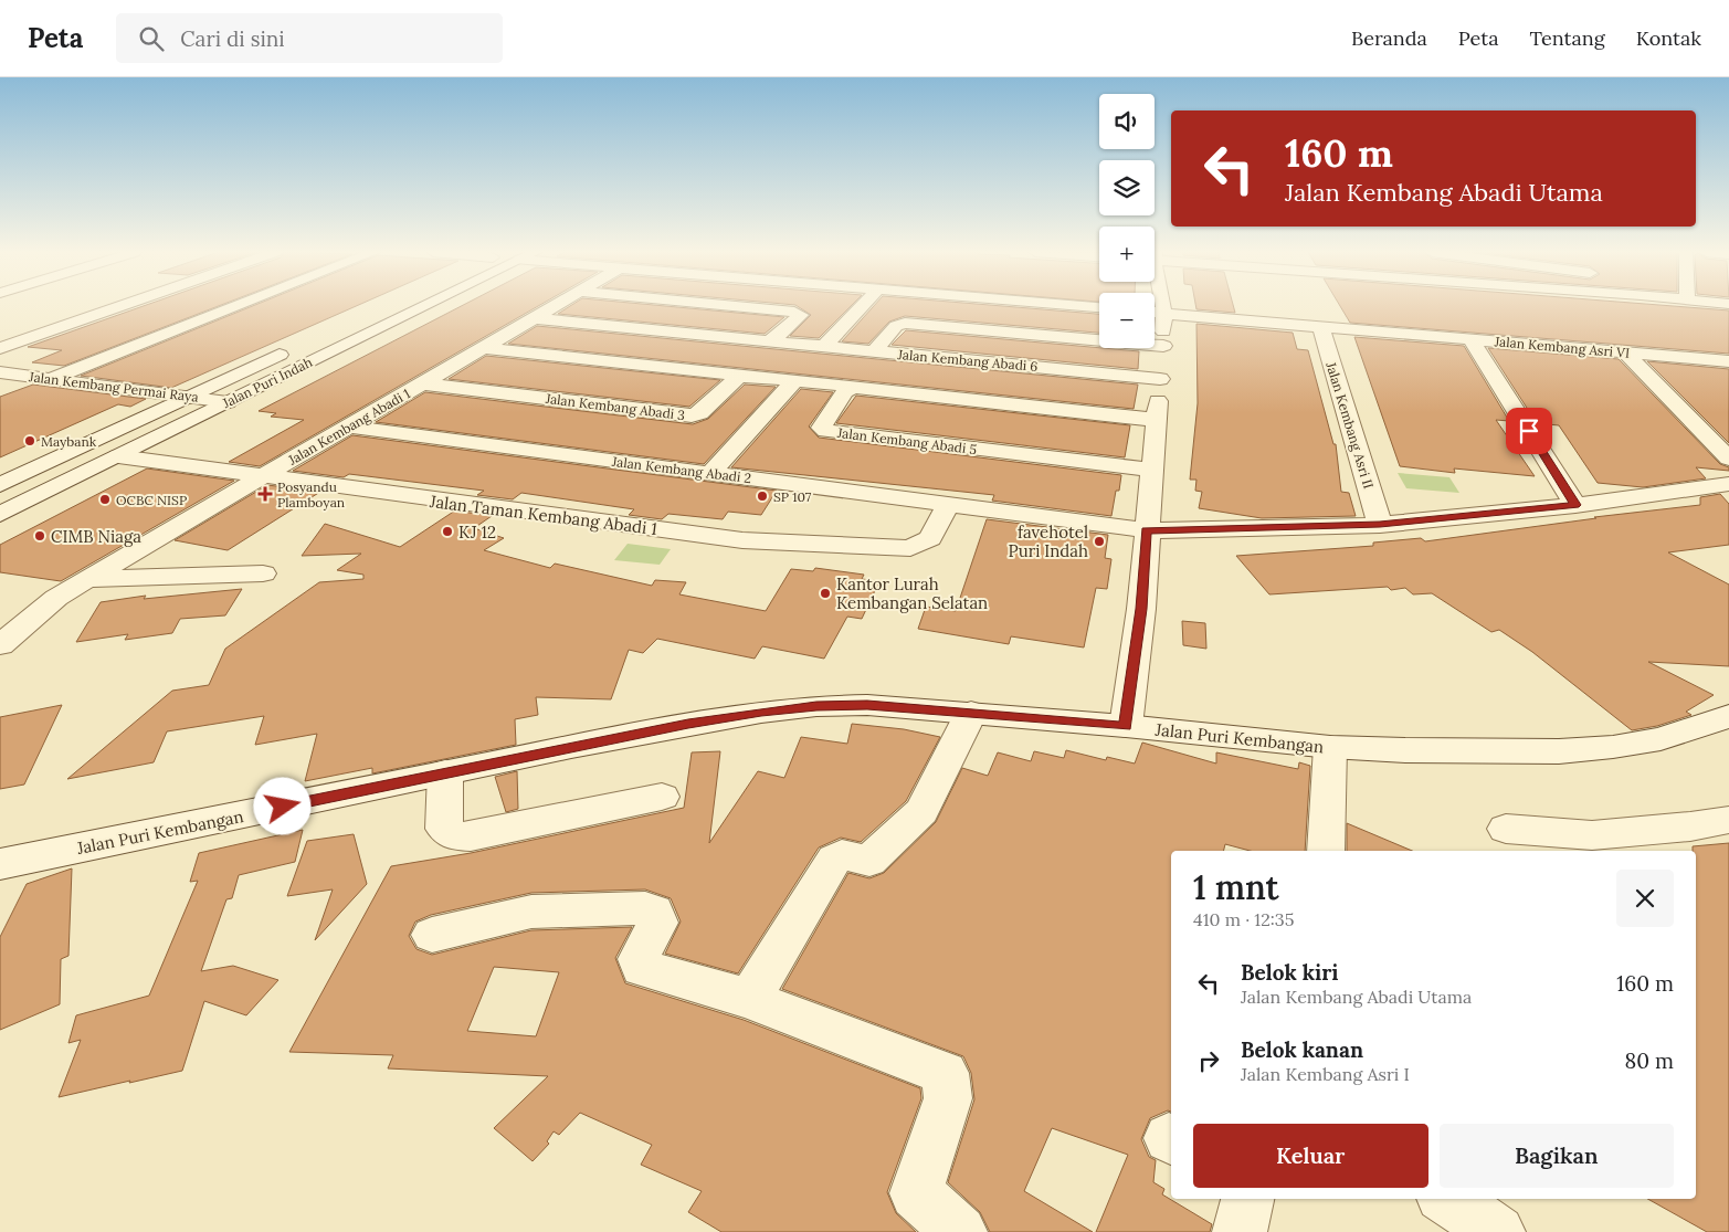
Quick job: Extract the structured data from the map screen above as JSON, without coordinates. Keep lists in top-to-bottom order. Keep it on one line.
{"streets":{"street":["Jalan Kembang Asri VI","Jalan Kembang Abadi 6","Jalan Puri Indah","Jalan Kembang Permai Raya","Jalan Kembang Abadi 3","Jalan Kembang Asri II","Jalan Kembang Abadi 1","Jalan Kembang Abadi 5","Jalan Kembang Abadi 2","Jalan Taman Kembang Abadi 1","Jalan Puri Kembangan"]},"crossings":[["Jalan Kembang Asri VI","Jalan Kembang Asri II"],["Jalan Puri Indah","Jalan Kembang Permai Raya"],["Jalan Puri Indah","Jalan Taman Kembang Abadi 1"],["Jalan Kembang Abadi 3","Jalan Kembang Abadi 1"],["Jalan Kembang Asri II","Jalan Kembang Abadi 2"],["Jalan Kembang Abadi 1","Jalan Kembang Abadi 2"],["Jalan Kembang Abadi 1","Jalan Taman Kembang Abadi 1"],["Jalan Kembang Abadi 2","Jalan Taman Kembang Abadi 1"]],"places":{"other":["Maybank","SP 107","OCBC NISP","KJ 12","CIMB Niaga","favehotel Puri Indah","Kantor Lurah Kembangan Selatan"],"health":["Posyandu Plamboyan"]},"page":{"header":"Peta","search":"Cari di sini","nav":["Beranda","Peta","Tentang","Kontak"],"map_buttons":["+","−"],"turn":["160 m","Jalan Kembang Abadi Utama"],"heading":["1 mnt","410 m · 12:35"],"list":[{"name":"Belok kiri","note":"Jalan Kembang Abadi Utama","value":"160 m"},{"name":"Belok kanan","note":"Jalan Kembang Asri I","value":"80 m"}],"buttons":["Keluar","Bagikan"]}}
